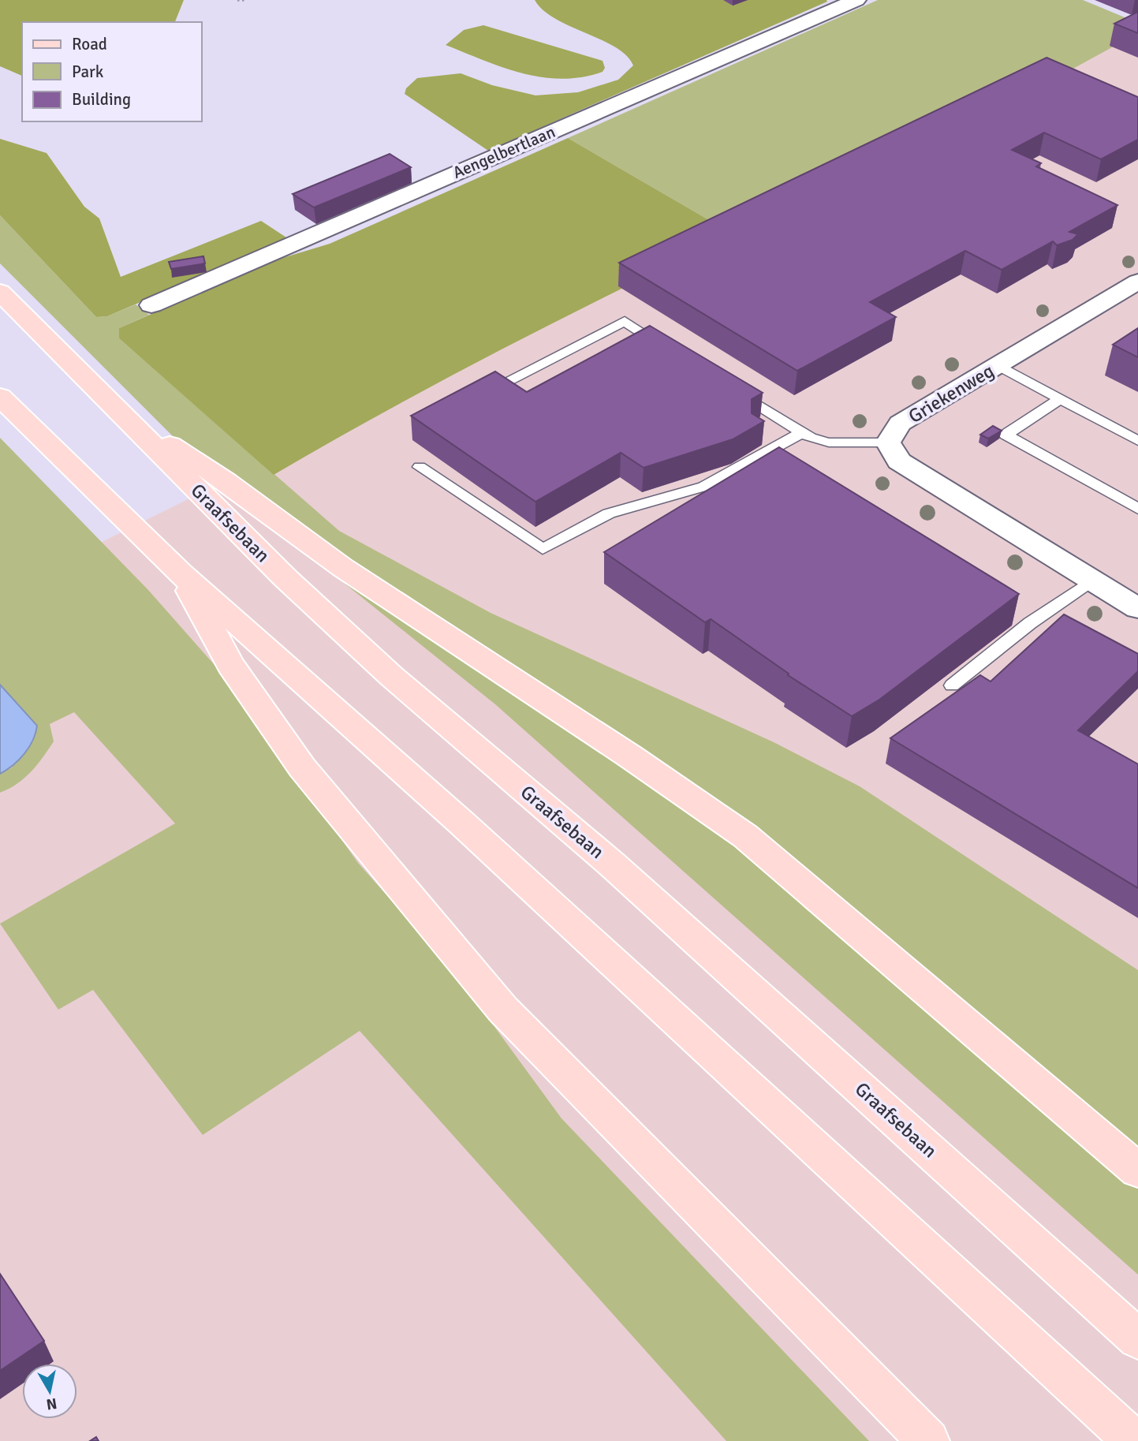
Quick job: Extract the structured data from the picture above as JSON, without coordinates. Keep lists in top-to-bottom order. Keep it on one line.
{"streets":{"main road":["Graafsebaan"],"street":["Aengelbertlaan","Griekenweg"]},"legend":["Road","Park","Building"],"north":"bottom"}
